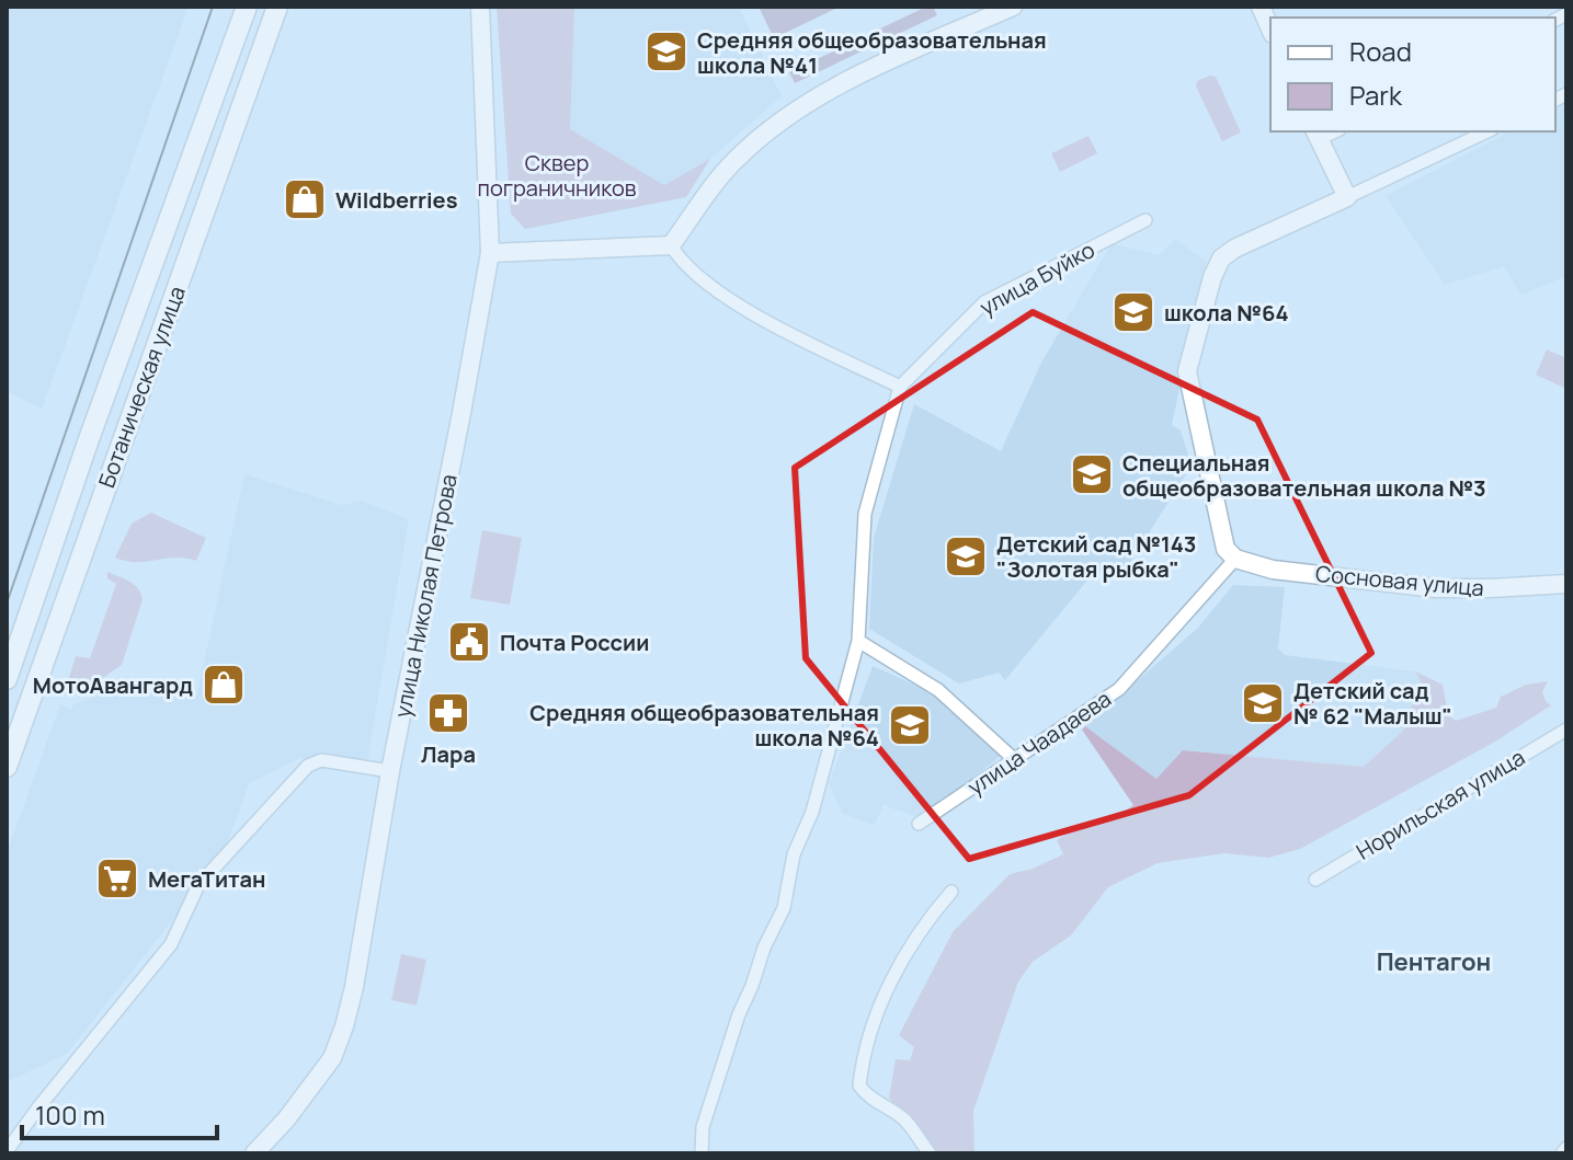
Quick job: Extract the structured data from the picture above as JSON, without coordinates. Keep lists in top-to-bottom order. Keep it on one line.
{"streets":{"main road":["Ботаническая улица"],"street":["улица Буйко","Сосновая улица","улица Николая Петрова","улица Чаадаева","Норильская улица"]},"crossings":[["Сосновая улица","улица Чаадаева"]],"districts":["Пентагон"],"parks":["Сквер пограничников"],"places":{"school or university":["Средняя общеобразовательная школа №41","школа №64","Специальная общеобразовательная школа №3","Детский сад №143 \"Золотая рыбка\"","Детский сад № 62 \"Малыш\"","Средняя общеобразовательная школа №64"],"shop":["Wildberries","МотоАвангард"],"public building":["Почта России"],"pharmacy":["Лара"],"supermarket":["МегаТитан"]},"legend":["Road","Park"],"scale_bar":"100 m"}
